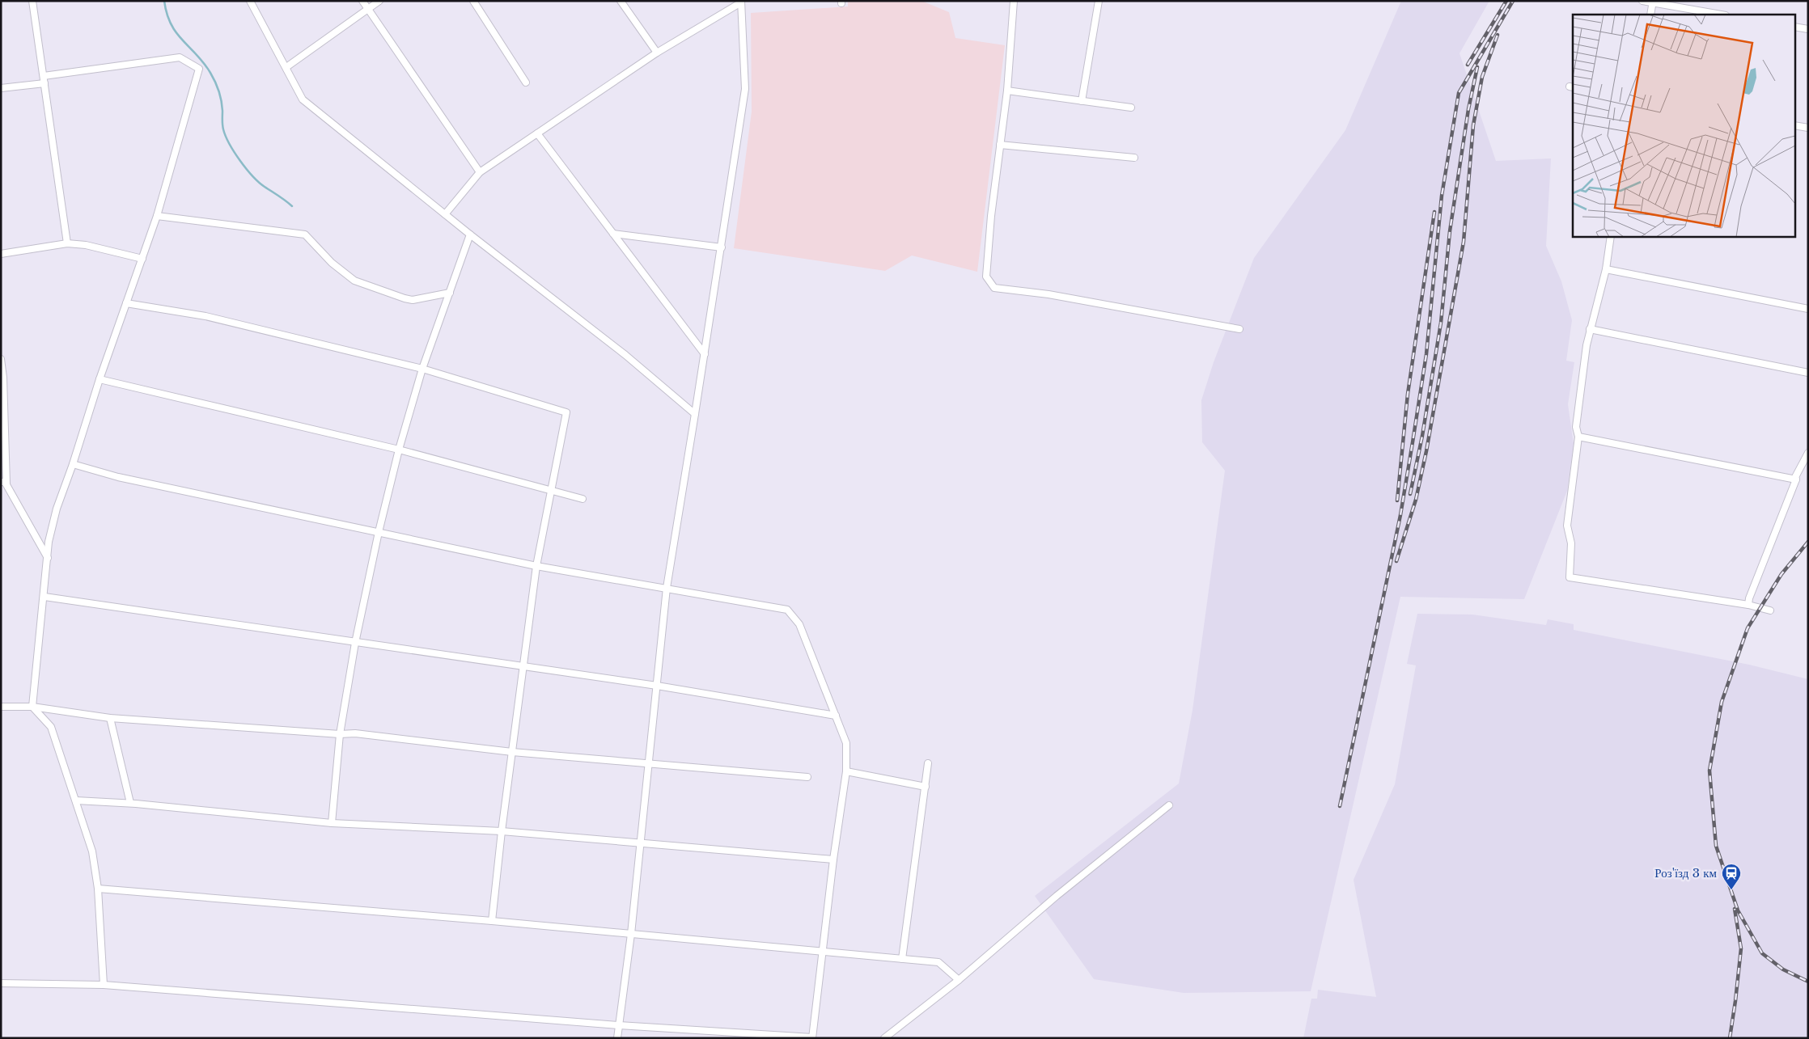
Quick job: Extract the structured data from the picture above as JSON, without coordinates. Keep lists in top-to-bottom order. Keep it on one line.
{"places":{"station":["Роз'їзд 3 км"]}}
